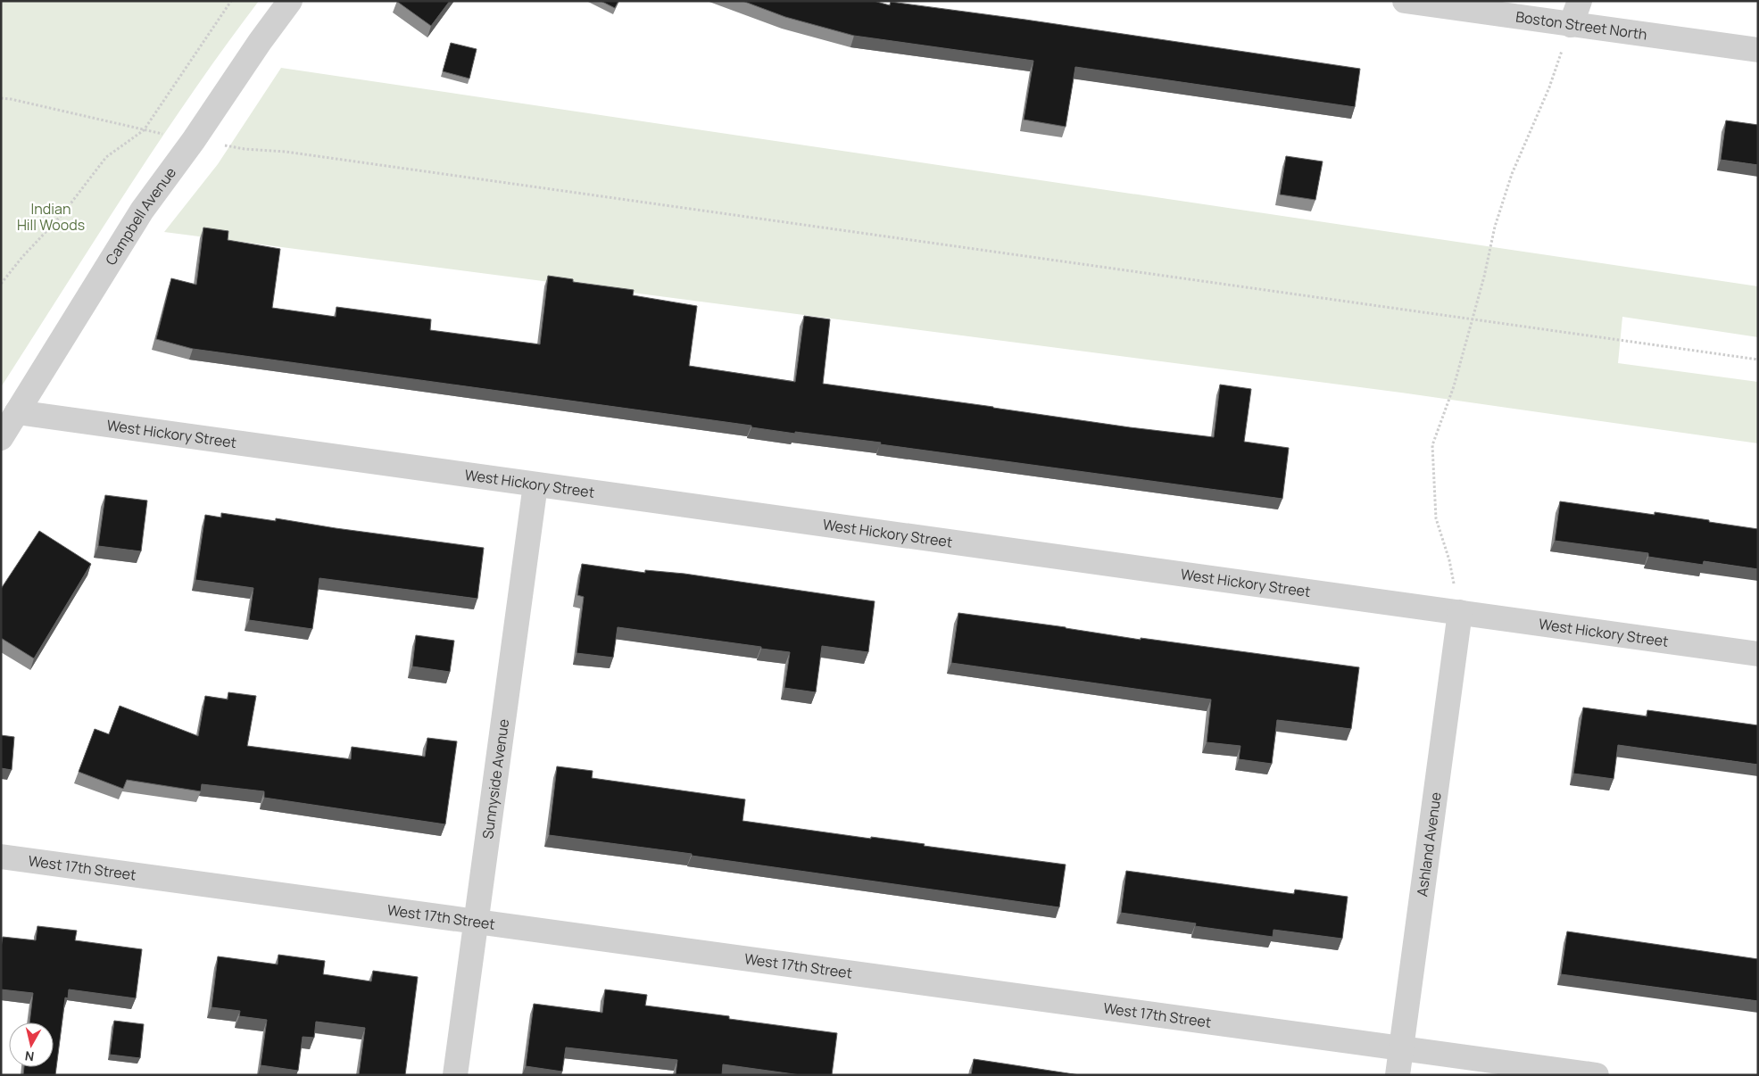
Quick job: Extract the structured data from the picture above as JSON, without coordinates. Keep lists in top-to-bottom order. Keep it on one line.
{"streets":{"street":["Boston Street North","Campbell Avenue","West Hickory Street","Sunnyside Avenue","Ashland Avenue","West 17th Street"]},"crossings":[["Campbell Avenue","West Hickory Street"],["West Hickory Street","Sunnyside Avenue"],["West Hickory Street","Ashland Avenue"],["Sunnyside Avenue","West 17th Street"],["Ashland Avenue","West 17th Street"]],"parks":["Indian Hill Woods"],"north":"bottom"}
